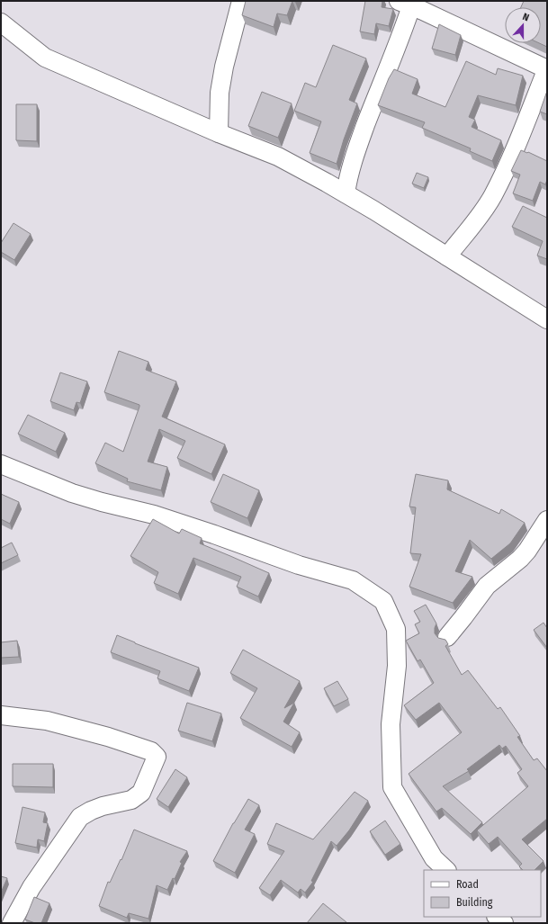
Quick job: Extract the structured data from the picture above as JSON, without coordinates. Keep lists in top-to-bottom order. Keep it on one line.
{"legend":["Road","Building"],"north":"top"}
